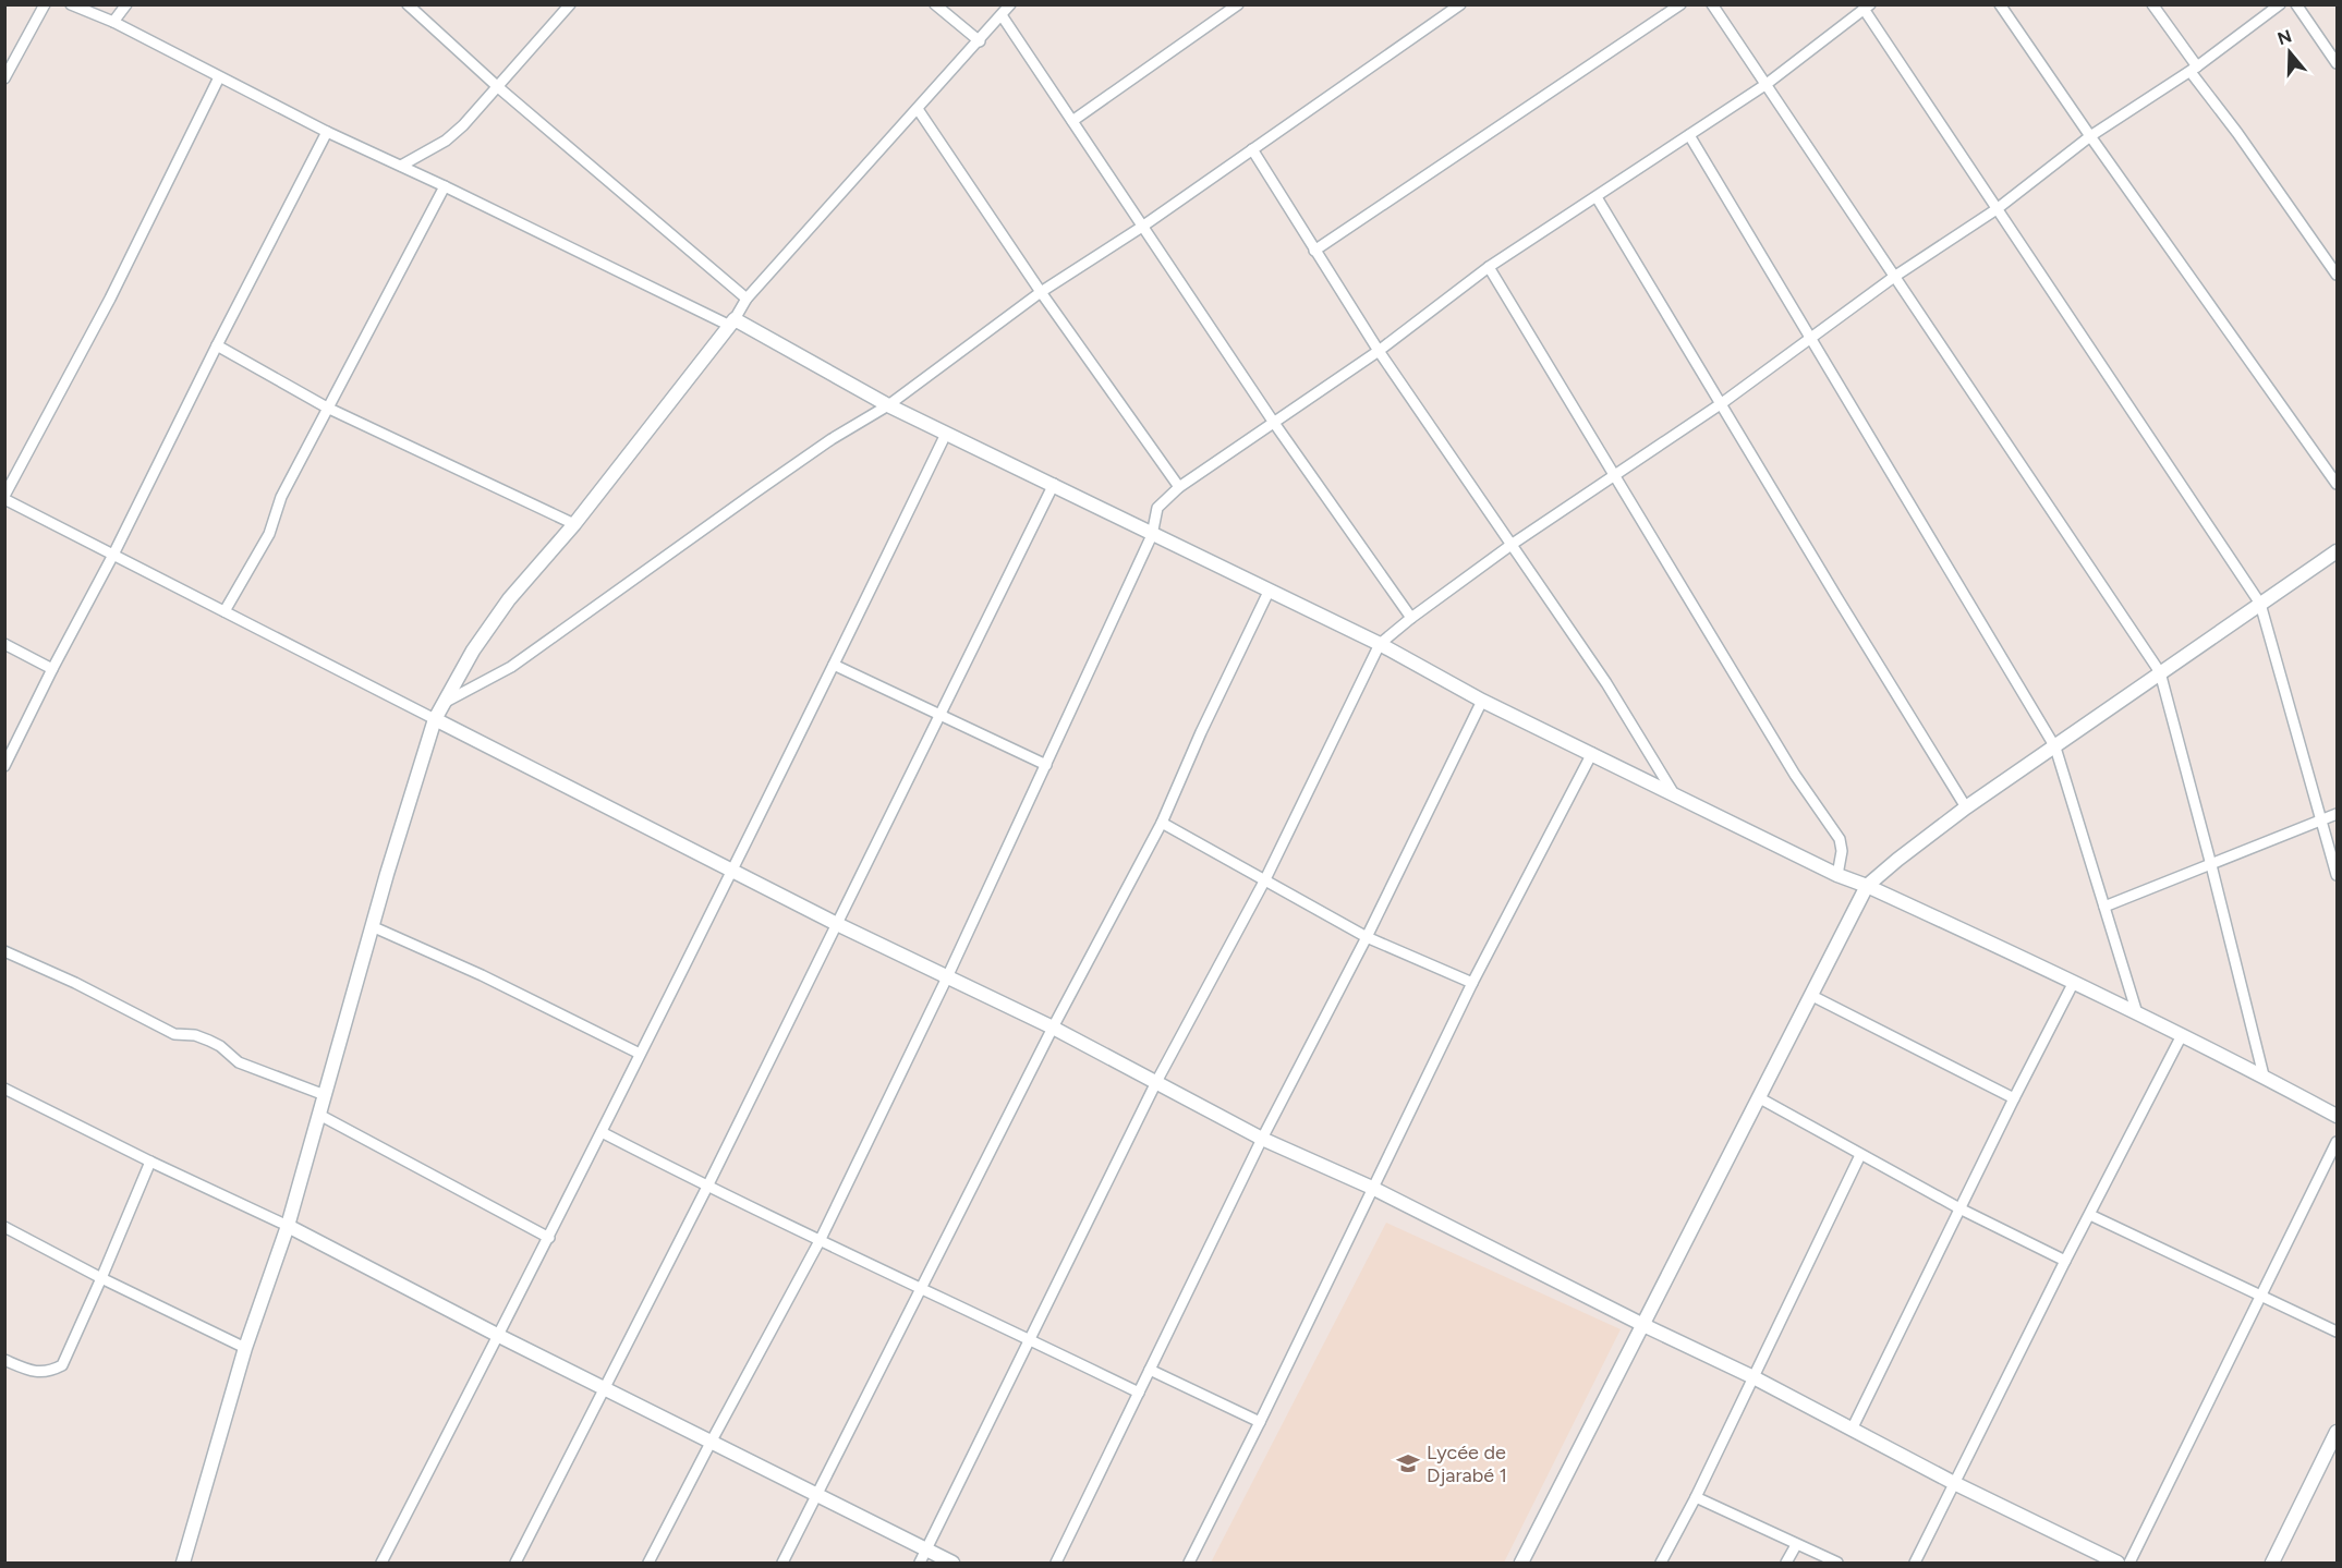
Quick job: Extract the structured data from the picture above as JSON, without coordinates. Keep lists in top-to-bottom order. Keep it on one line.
{"places":{"school or university":["Lycée de Djarabé 1"]},"north":"top"}
